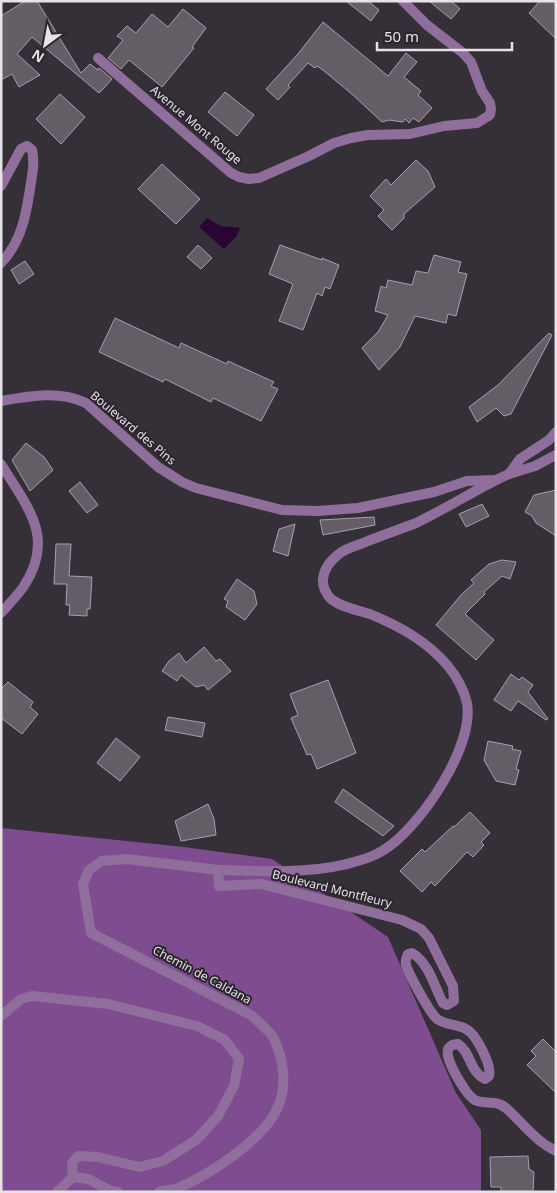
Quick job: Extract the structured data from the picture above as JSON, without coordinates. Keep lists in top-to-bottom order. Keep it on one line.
{"streets":{"street":["Avenue Mont Rouge","Boulevard des Pins","Boulevard Montfleury","Chemin de Caldana"]},"crossings":[["Boulevard des Pins","Boulevard Montfleury"],["Boulevard Montfleury","Chemin de Caldana"]],"scale_bar":"50 m","north":"bottom left"}
